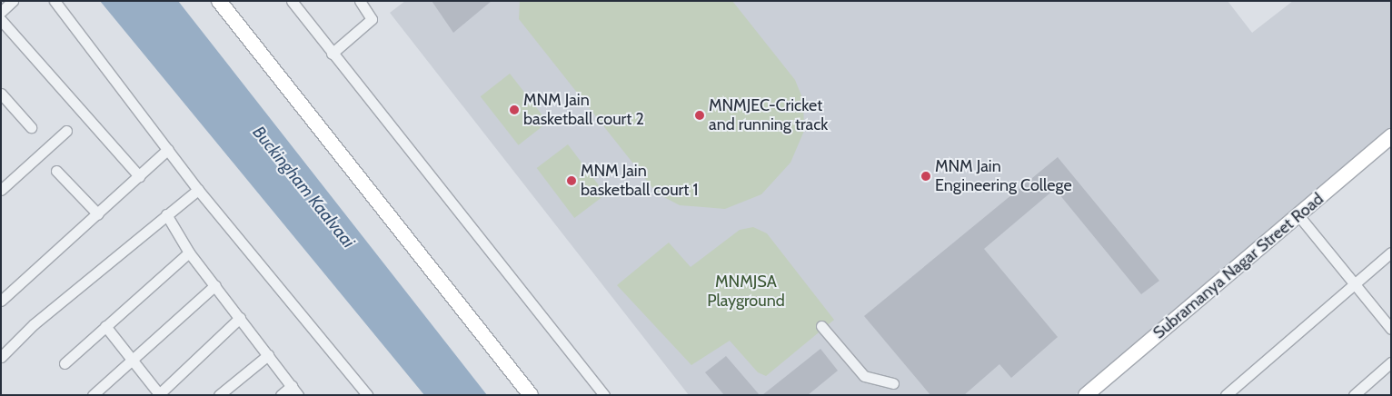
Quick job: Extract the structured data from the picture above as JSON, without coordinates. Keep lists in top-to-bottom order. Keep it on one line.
{"streets":{"street":["Subramanya Nagar Street Road"]},"water":["Buckingham Kaalvaai"],"parks":["MNMJSA Playground"],"places":["MNM Jain basketball court 2","MNMJEC-Cricket and running track","MNM Jain Engineering College","MNM Jain basketball court 1"]}
